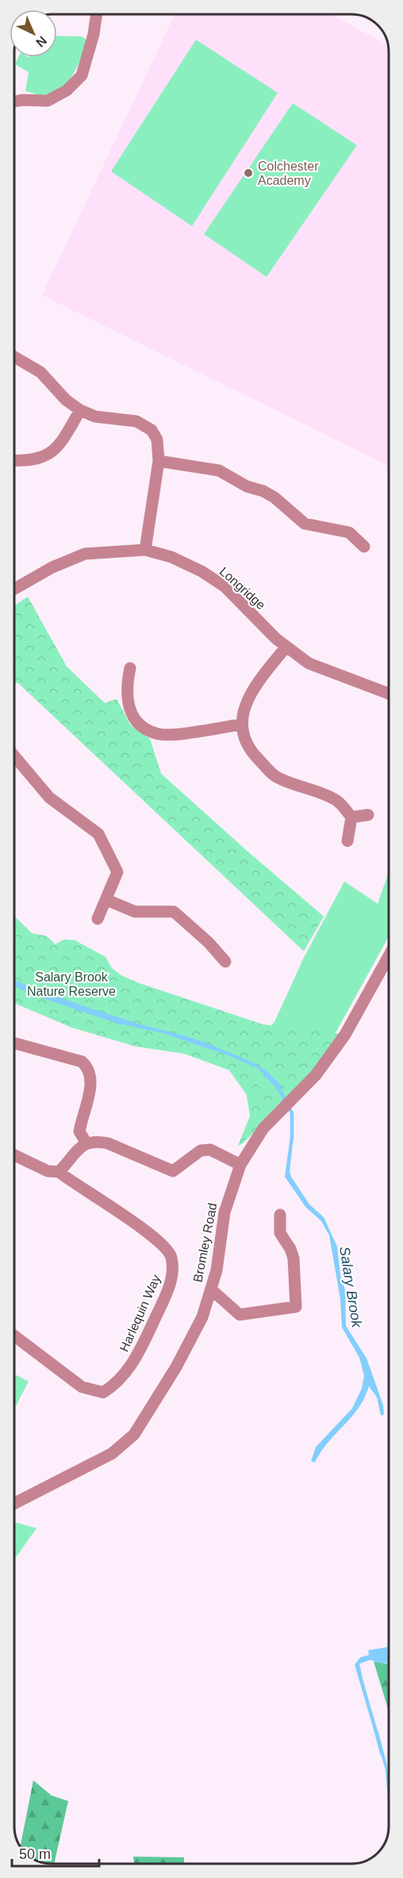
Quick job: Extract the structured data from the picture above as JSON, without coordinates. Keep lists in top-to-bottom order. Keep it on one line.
{"streets":{"street":["Longridge","Bromley Road","Harlequin Way"]},"water":["Salary Brook"],"parks":["Salary Brook Nature Reserve"],"places":["Colchester Academy"],"scale_bar":"50 m","north":"bottom right"}
